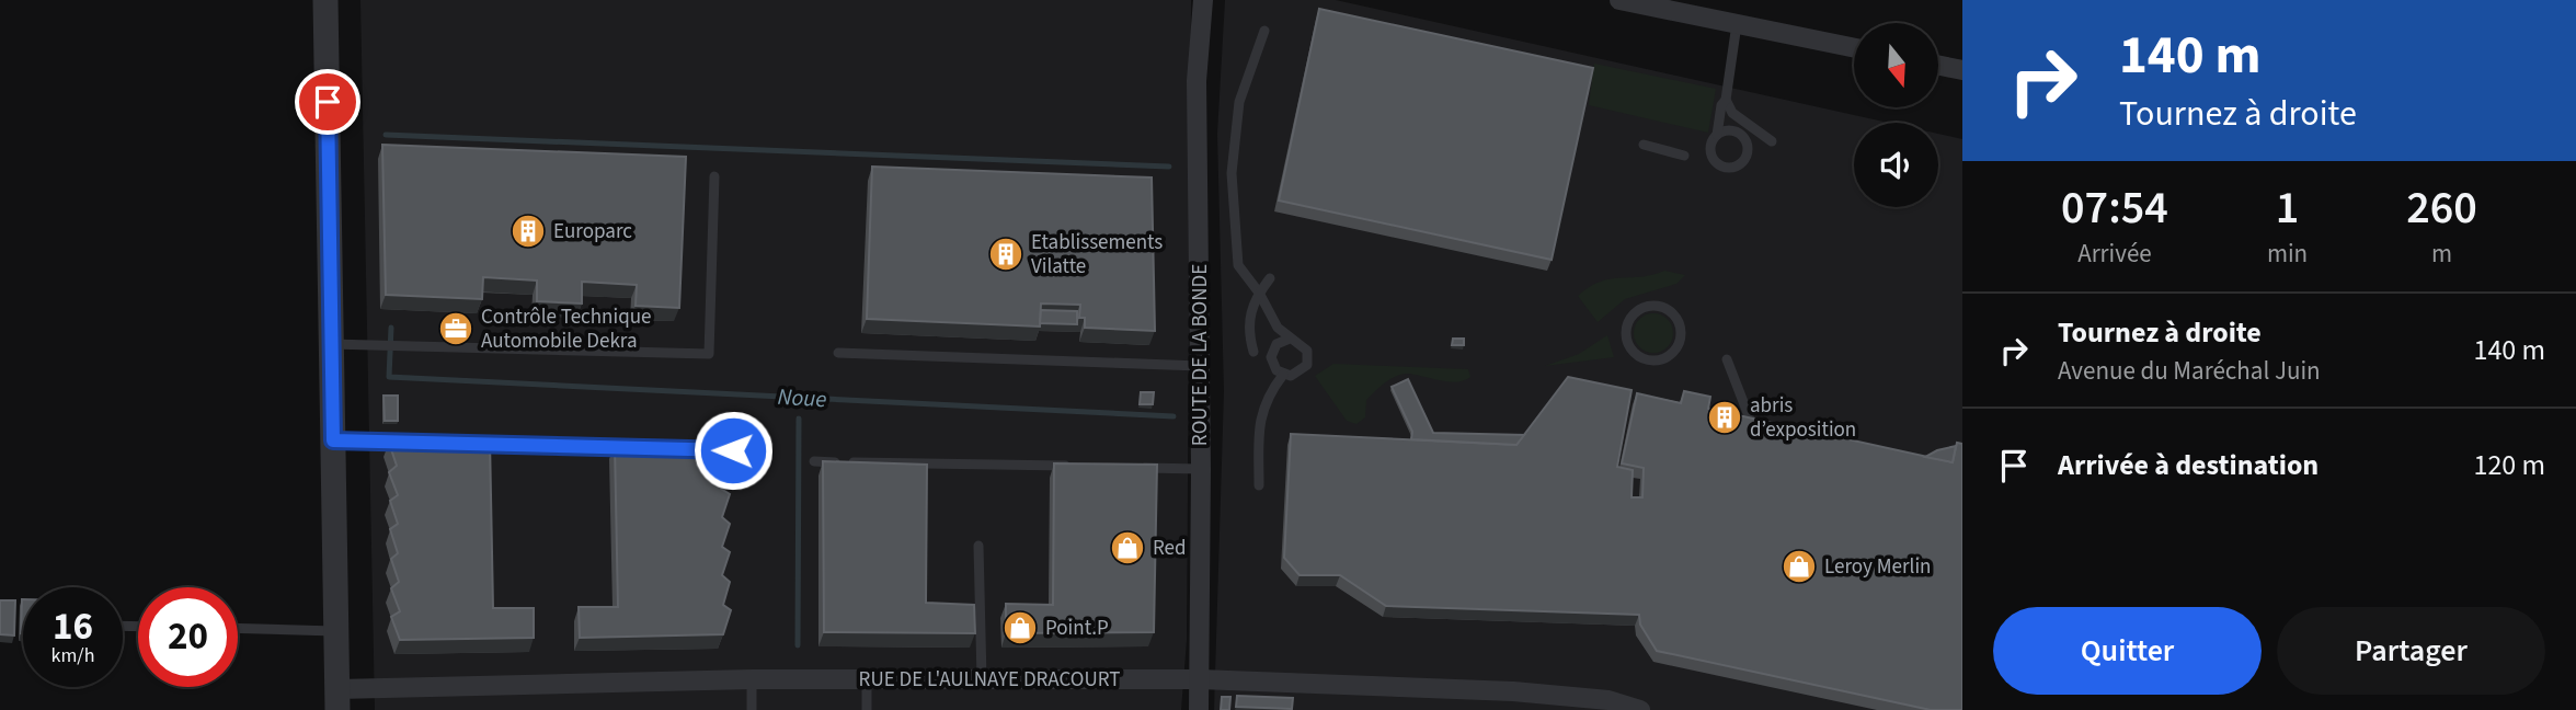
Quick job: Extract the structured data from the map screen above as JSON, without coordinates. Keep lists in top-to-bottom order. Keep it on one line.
{"streets":{"street":["ROUTE DE LA BONDE","RUE DE L'AULNAYE DRACOURT"]},"crossings":[["ROUTE DE LA BONDE","RUE DE L'AULNAYE DRACOURT"]],"water":["Noue"],"places":{"building":["Europarc","Etablissements Vilatte","abris d’exposition"],"office":["Contrôle Technique Automobile Dekra"],"shop":["Red","Leroy Merlin","Point.P"]},"north":"bottom","page":{"turn":["140 m","Tournez à droite"],"eta":["07:54","Arrivée","1","min","260","m"],"list":[{"name":"Tournez à droite","note":"Avenue du Maréchal Juin","value":"140 m"},{"name":"Arrivée à destination","value":"120 m"}],"speed":"16 km/h","limit":"20","buttons":["Quitter","Partager"]}}
